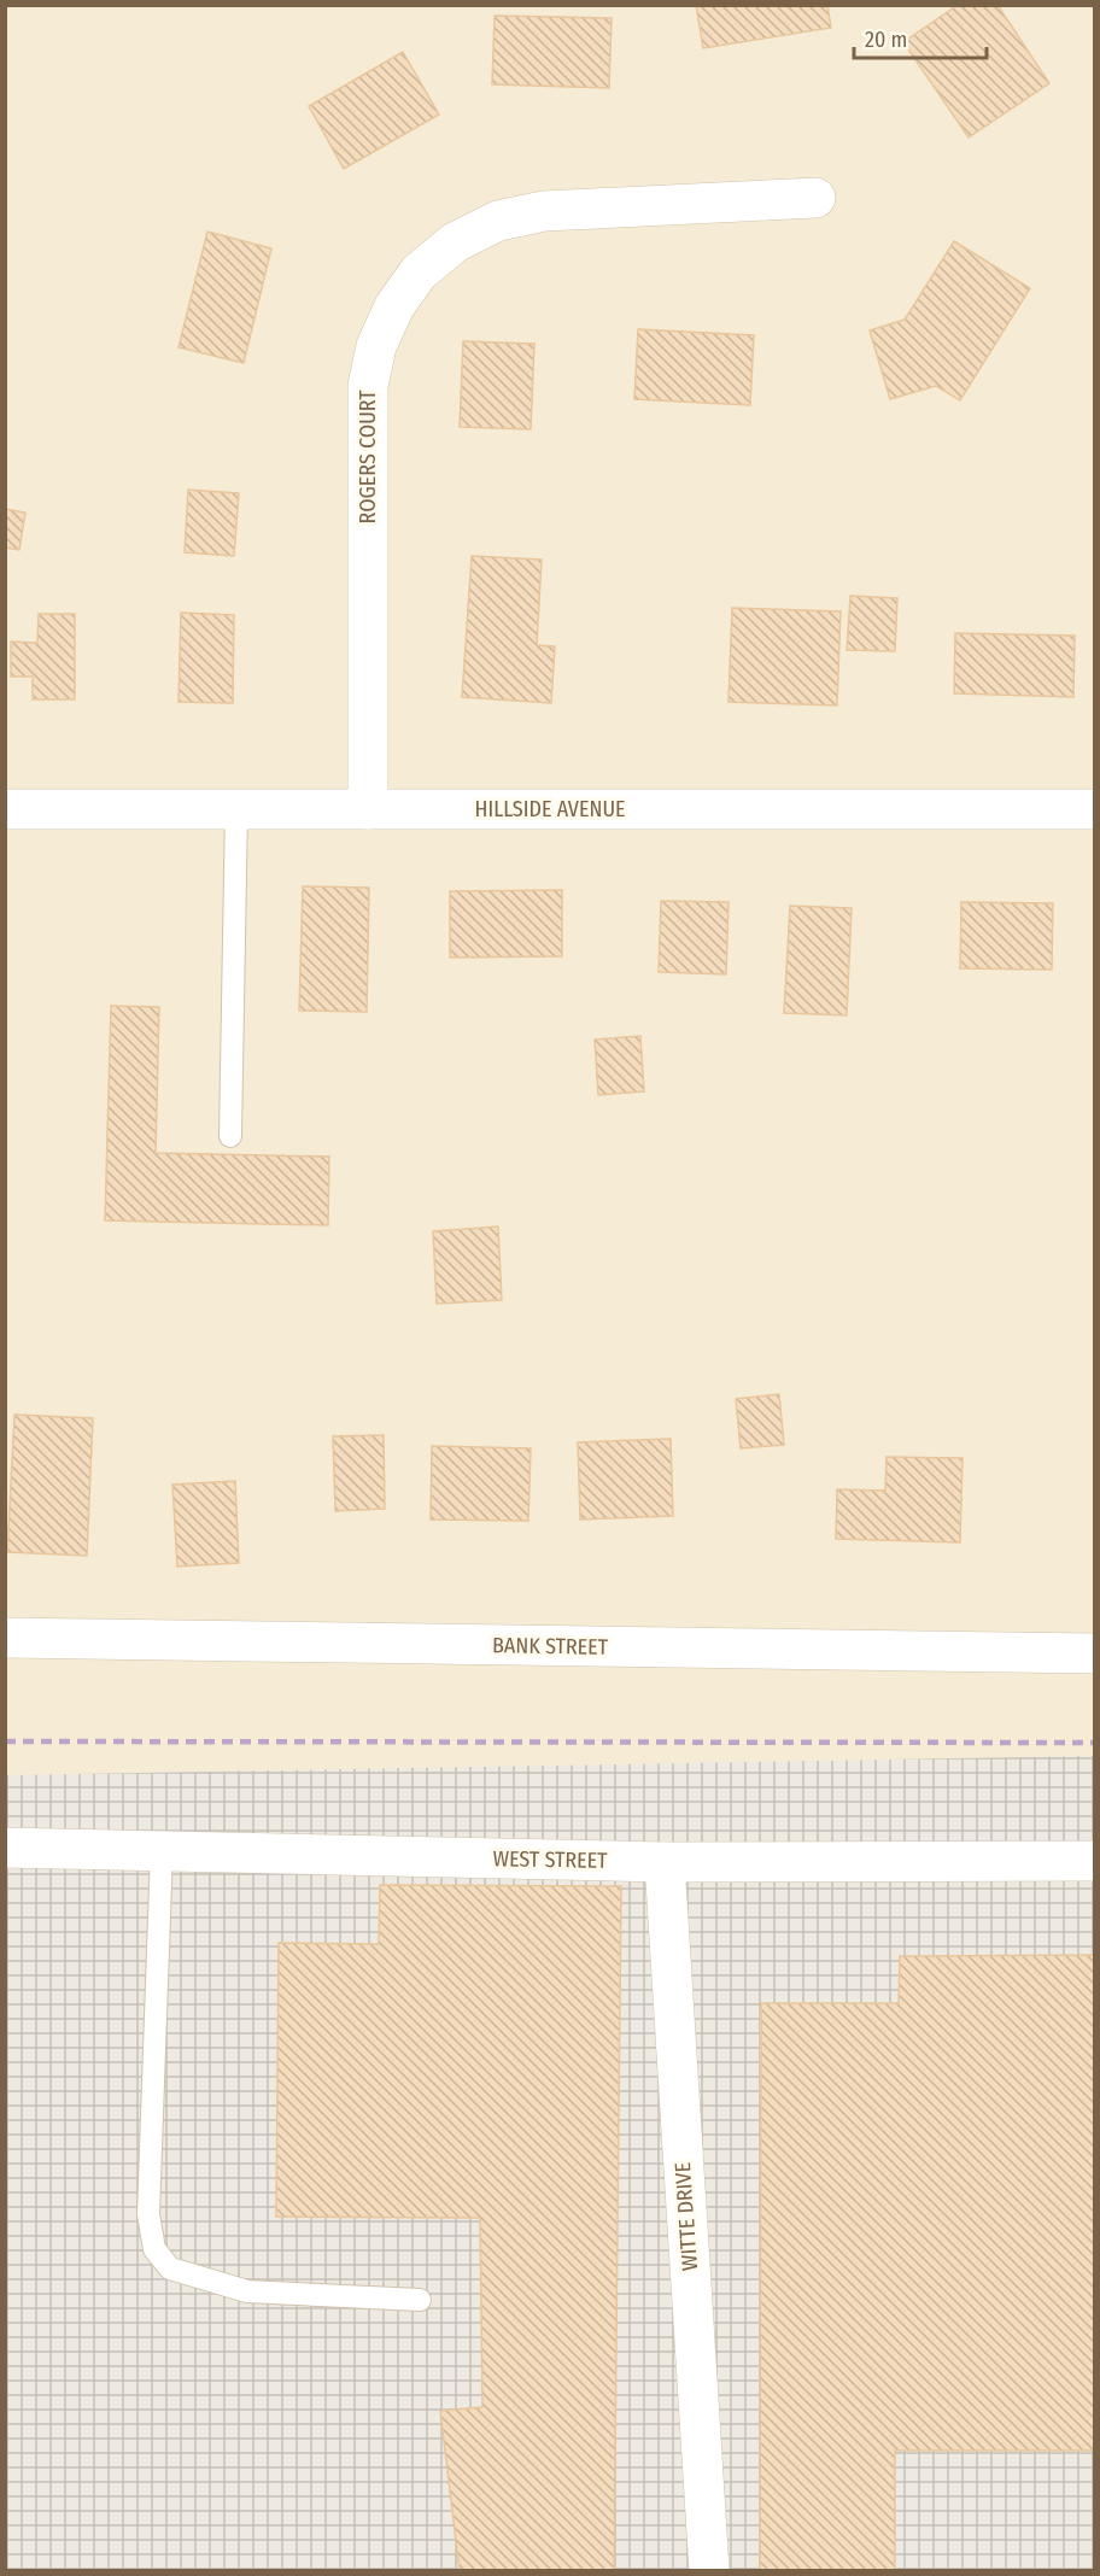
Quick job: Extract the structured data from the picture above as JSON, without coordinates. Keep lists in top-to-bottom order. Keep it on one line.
{"streets":{"street":["ROGERS COURT","HILLSIDE AVENUE","BANK STREET","WEST STREET","WITTE DRIVE"]},"crossings":[["ROGERS COURT","HILLSIDE AVENUE"],["WEST STREET","WITTE DRIVE"]],"scale_bar":"20 m"}
